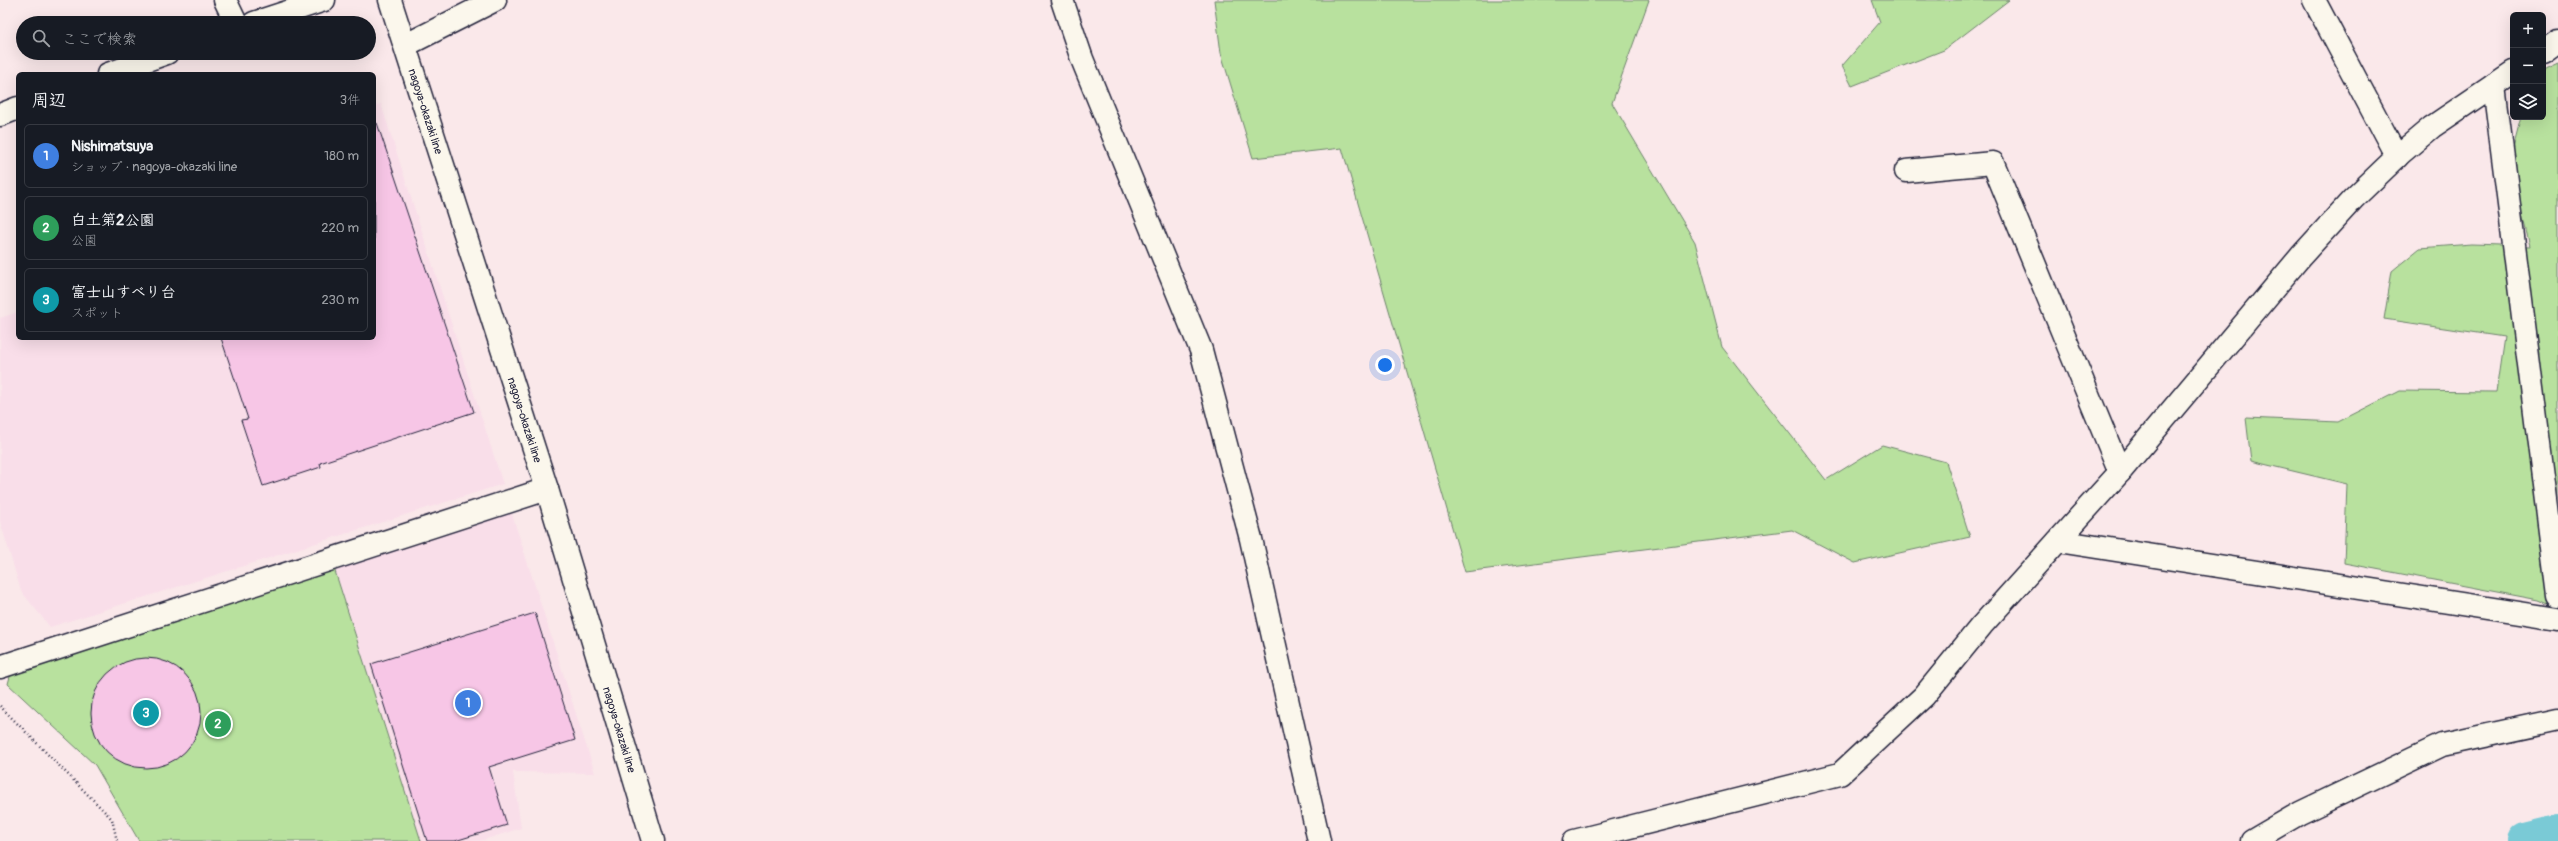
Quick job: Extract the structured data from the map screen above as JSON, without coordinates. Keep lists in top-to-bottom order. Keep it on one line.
{"streets":{"street":["nagoya-okazaki line"]},"page":{"map_buttons":["+","−"],"search":"ここで検索","heading":["周辺","3件"],"list":[{"mark":"1","name":"Nishimatsuya","note":"ショップ · nagoya-okazaki line","value":"180 m"},{"mark":"2","name":"白土第2公園","note":"公園","value":"220 m"},{"mark":"3","name":"富士山すべり台","note":"スポット","value":"230 m"}],"pins":["1","3","2"]}}
